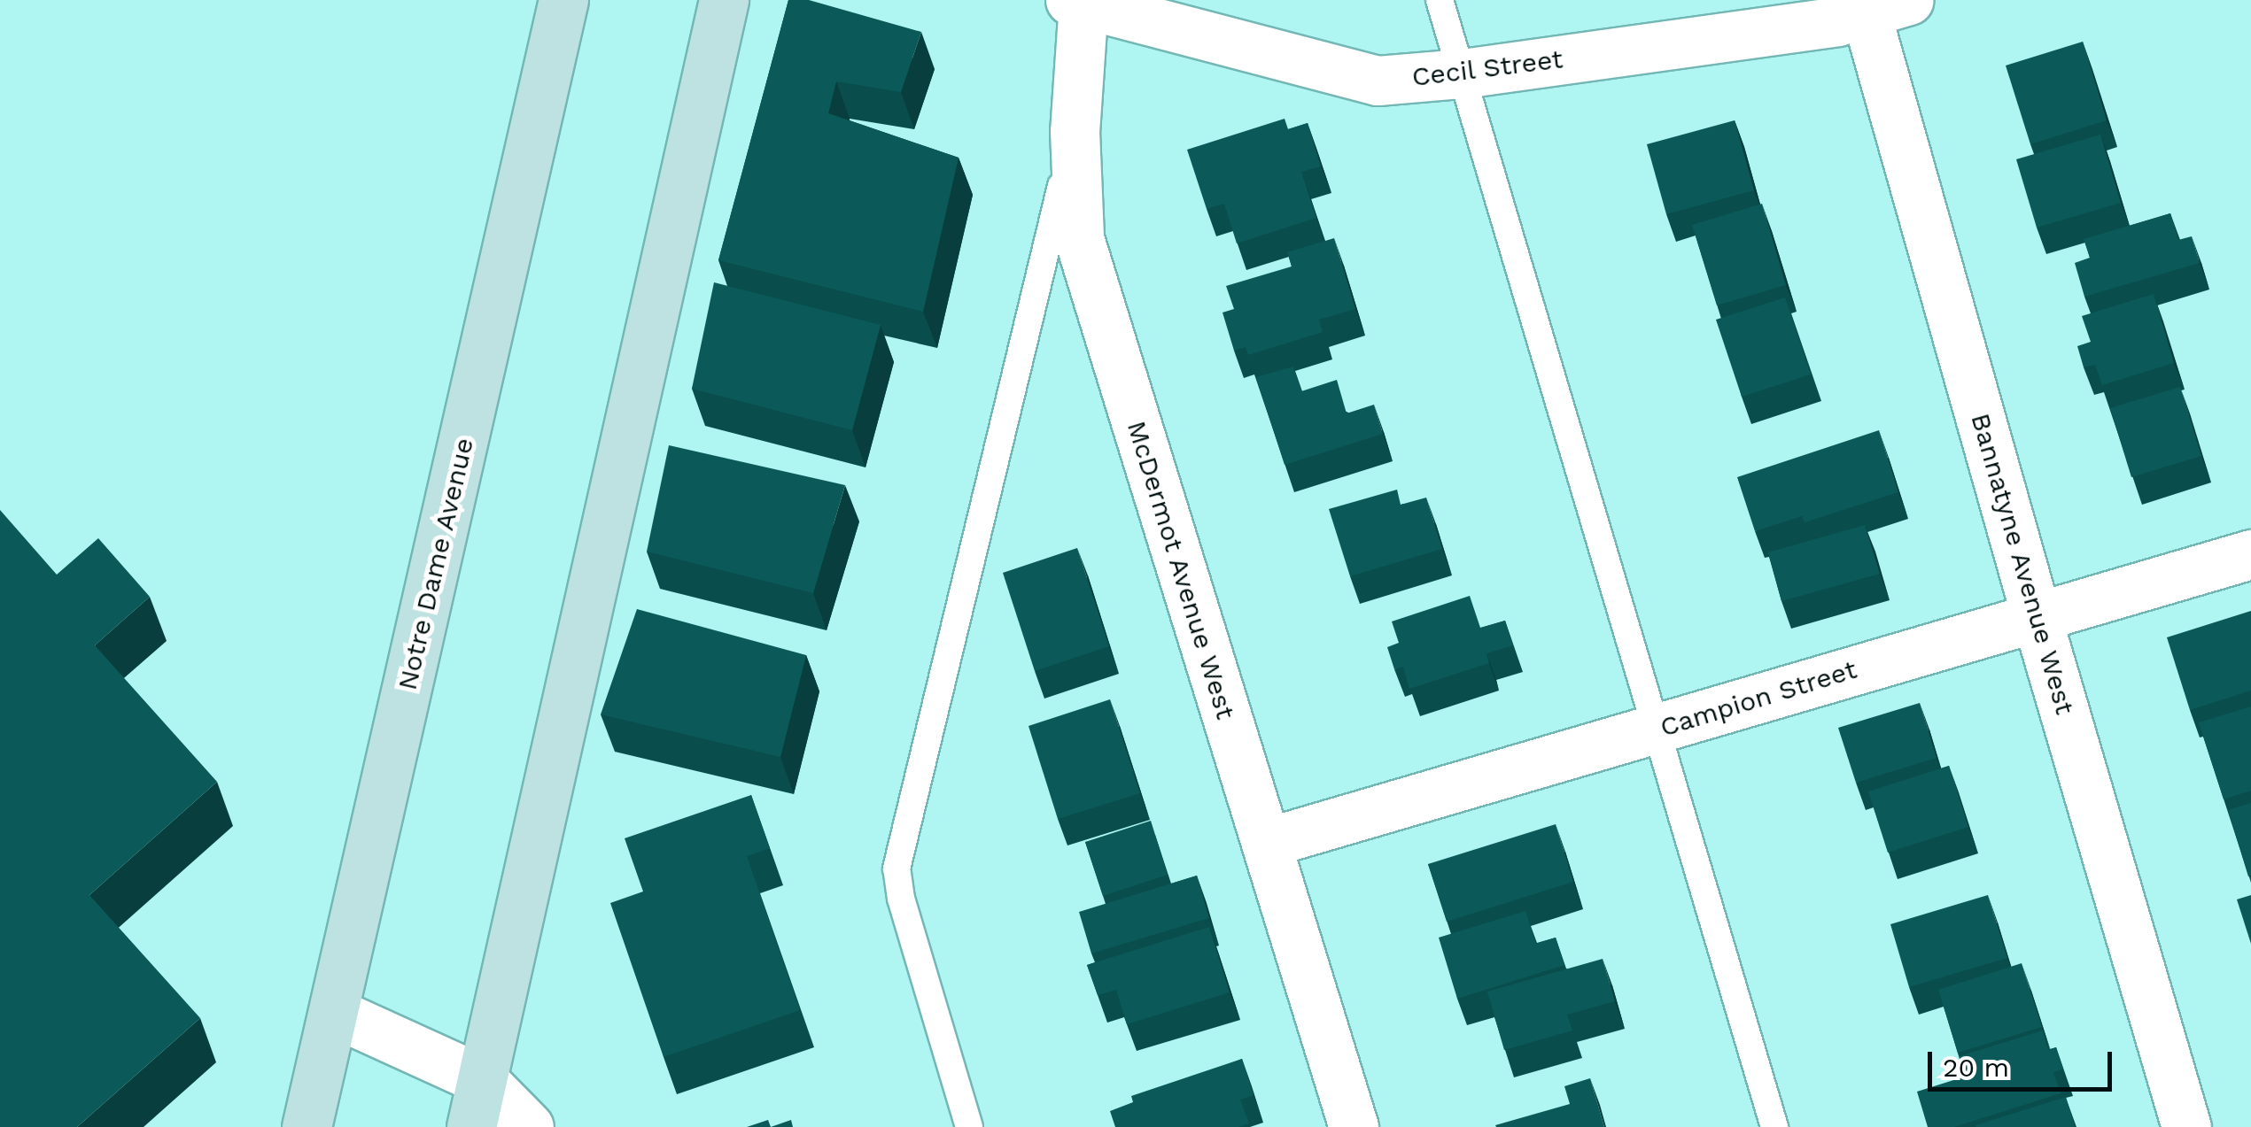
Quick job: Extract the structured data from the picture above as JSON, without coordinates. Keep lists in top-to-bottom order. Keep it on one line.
{"streets":{"main road":["Notre Dame Avenue"],"street":["Cecil Street","Bannatyne Avenue West","McDermot Avenue West","Campion Street"]},"crossings":[["Cecil Street","Bannatyne Avenue West"],["Cecil Street","McDermot Avenue West"],["Bannatyne Avenue West","Campion Street"],["McDermot Avenue West","Campion Street"]],"scale_bar":"20 m"}
